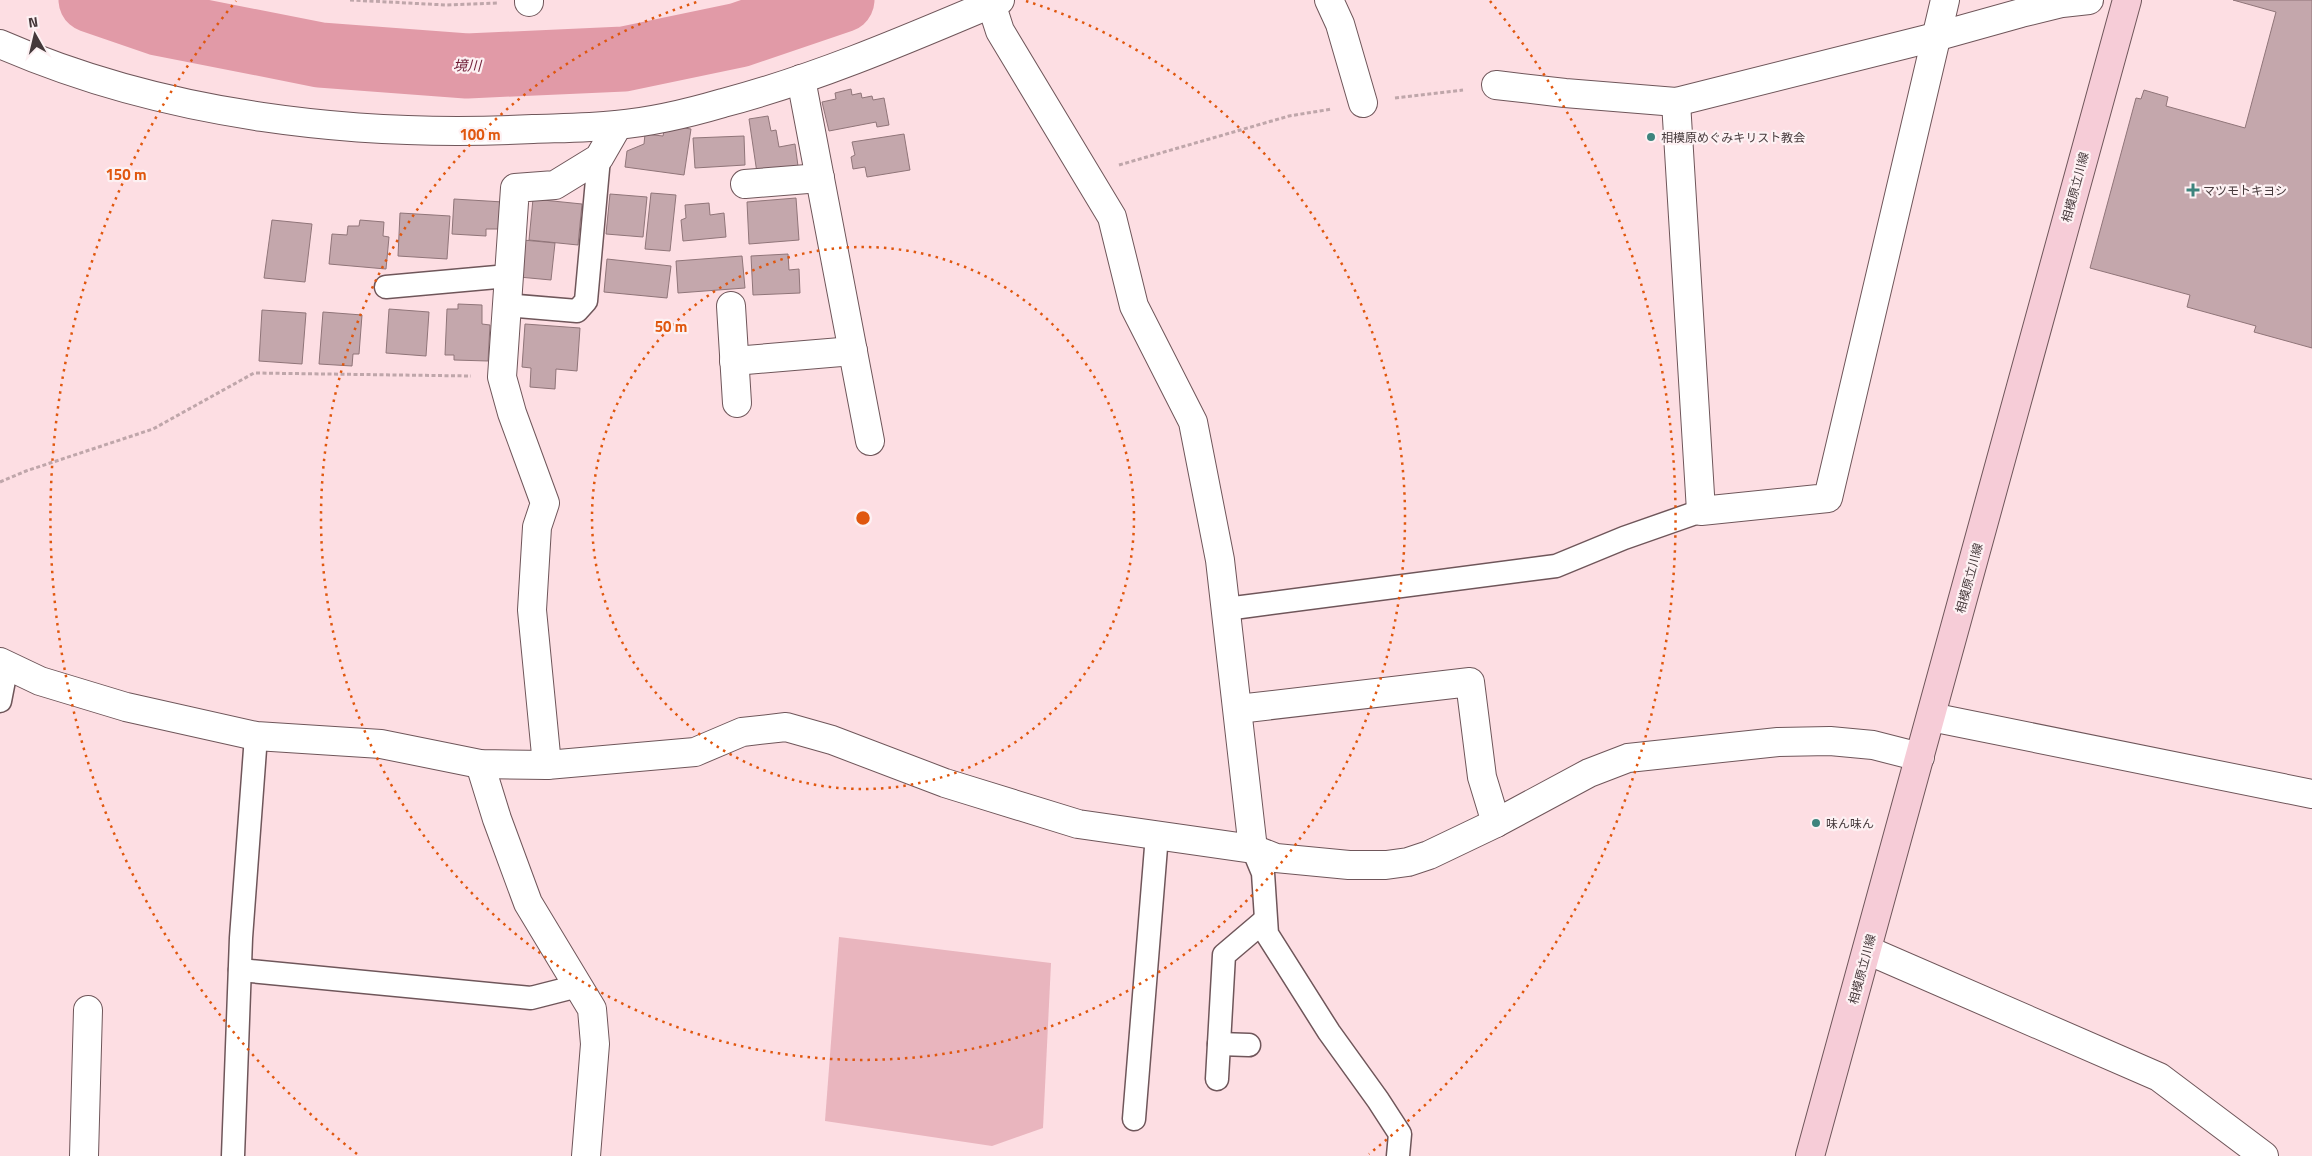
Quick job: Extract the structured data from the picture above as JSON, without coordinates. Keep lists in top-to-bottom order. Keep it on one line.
{"streets":{"main road":["相模原立川線"]},"water":["境川"],"places":{"other":["相模原めぐみキリスト教会","味ん味ん"],"health":["マツモトキヨシ"]},"north":"top","rings":["100 m","150 m","50 m"]}
